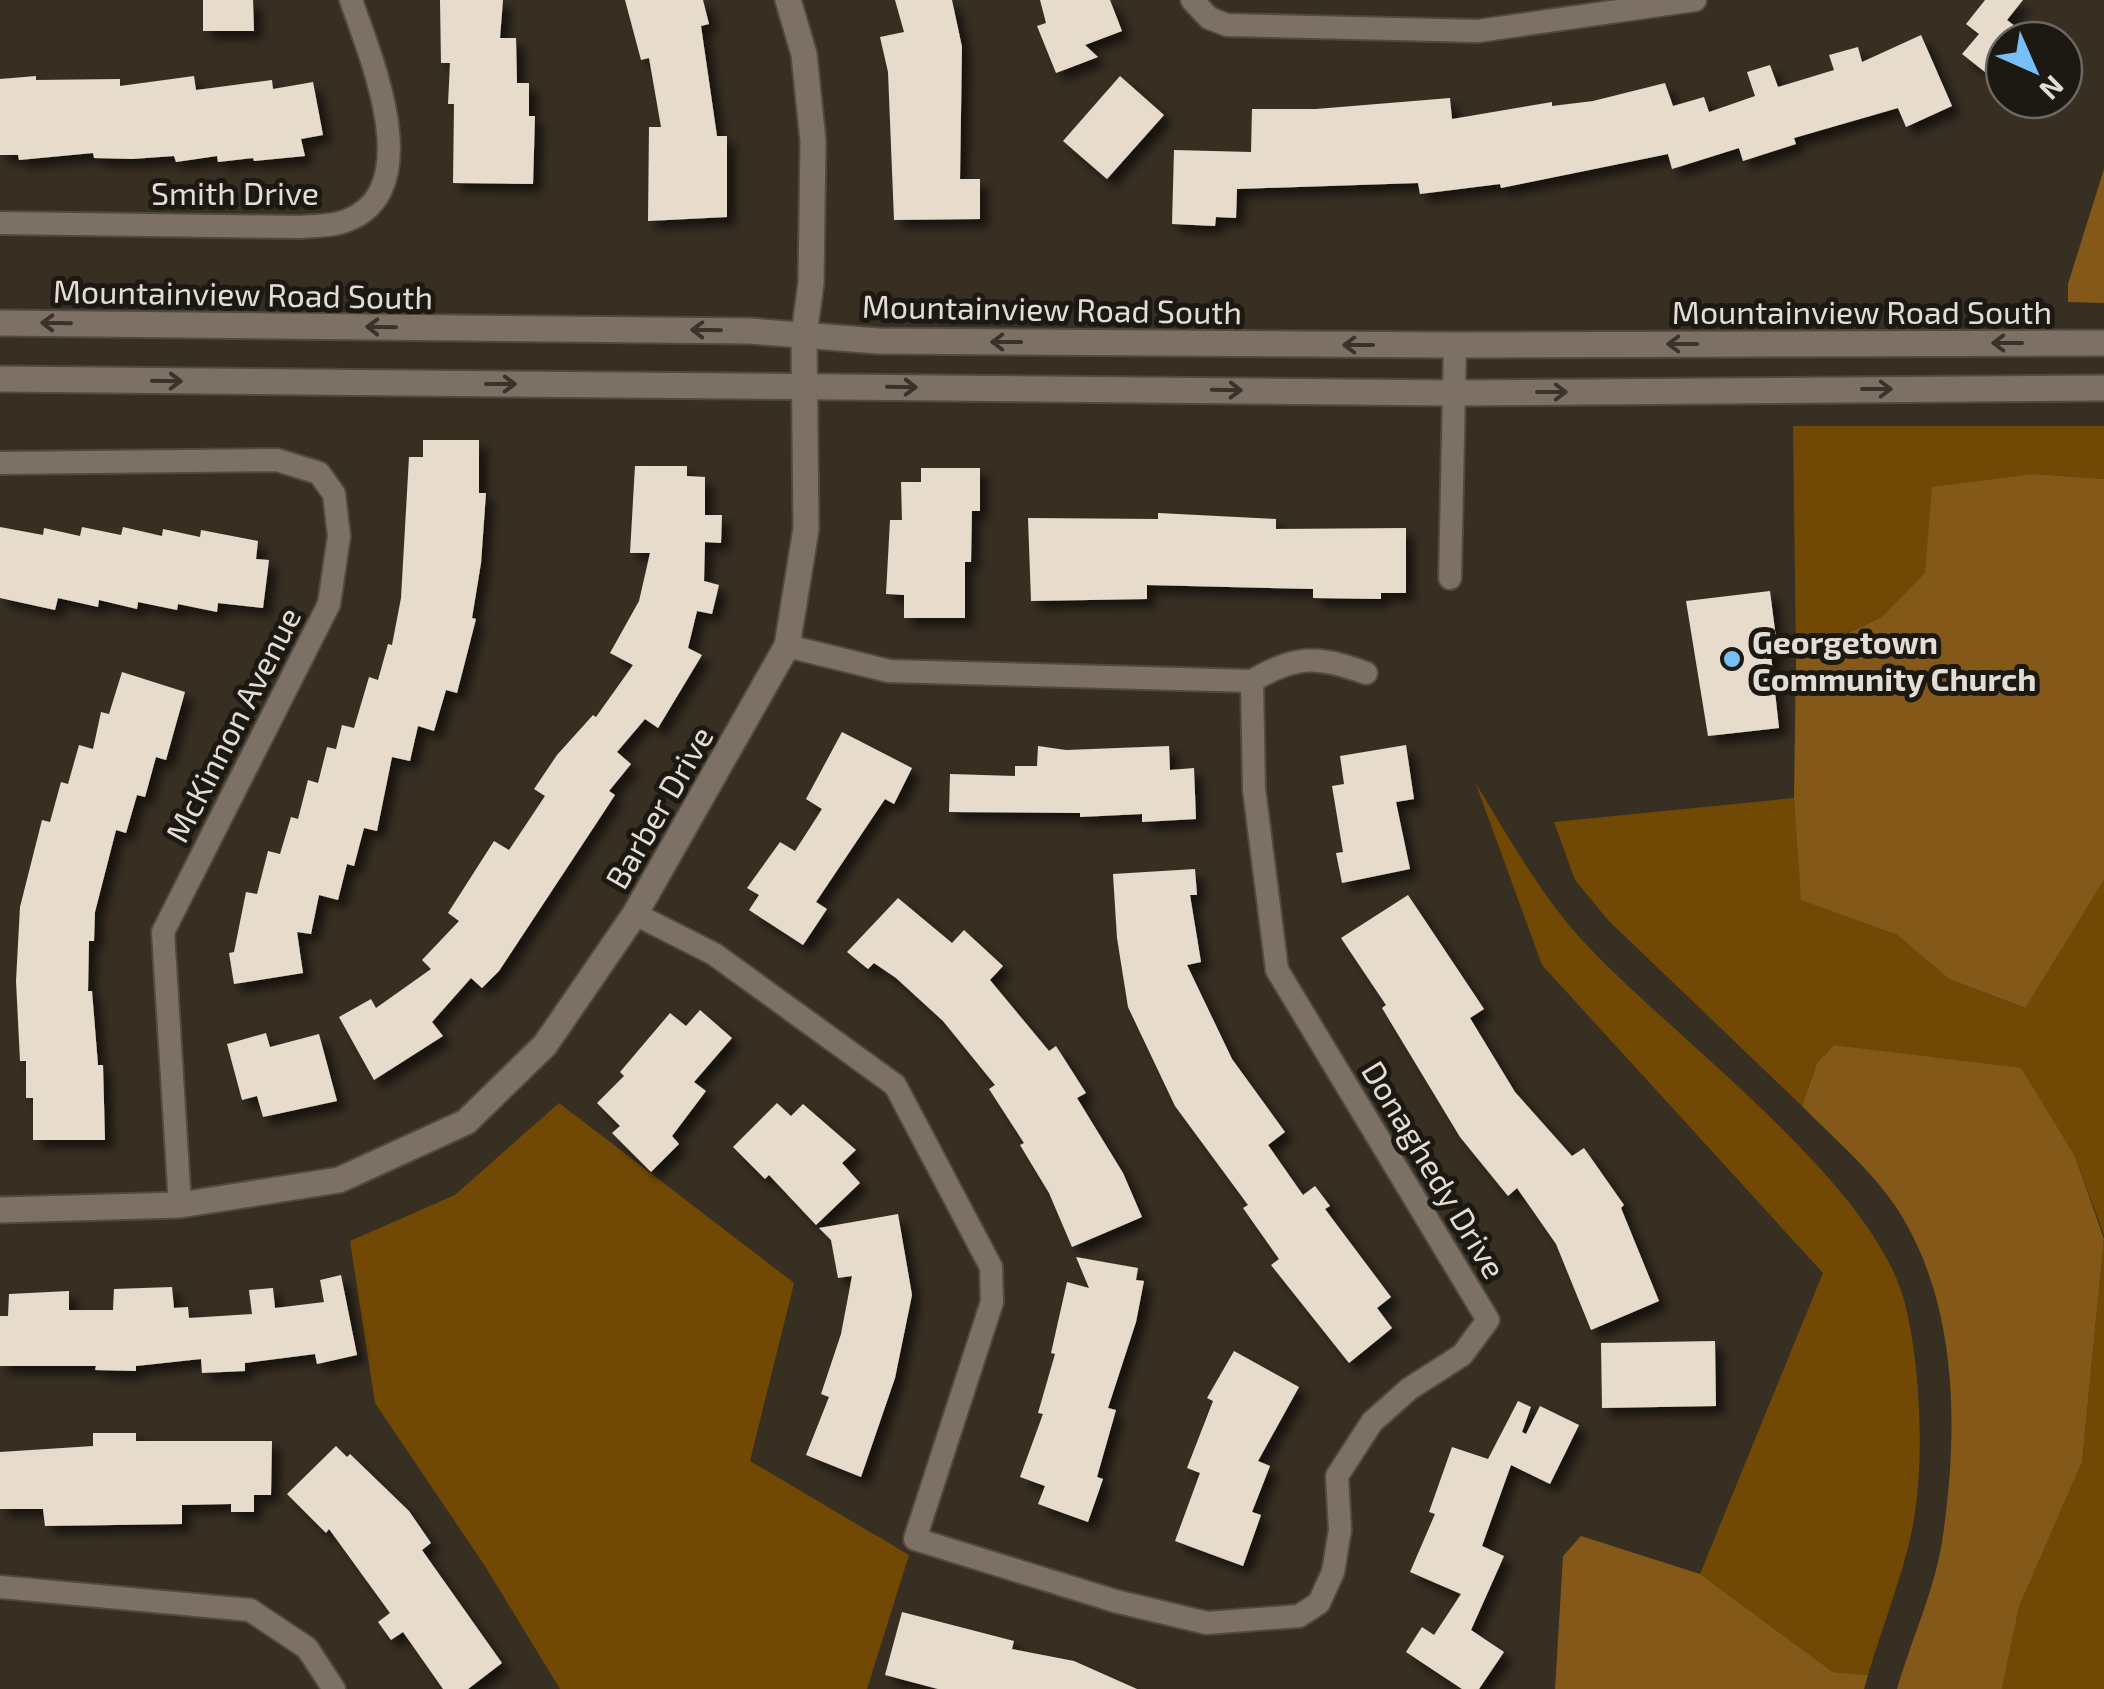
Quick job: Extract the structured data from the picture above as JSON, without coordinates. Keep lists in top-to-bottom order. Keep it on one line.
{"streets":{"main road":["Mountainview Road South","Barber Drive"],"street":["Smith Drive","McKinnon Avenue","Donaghedy Drive"]},"crossings":[["Mountainview Road South","Barber Drive"],["McKinnon Avenue","Barber Drive"],["Barber Drive","Donaghedy Drive"]],"places":["Georgetown Community Church"],"north":"bottom right"}
